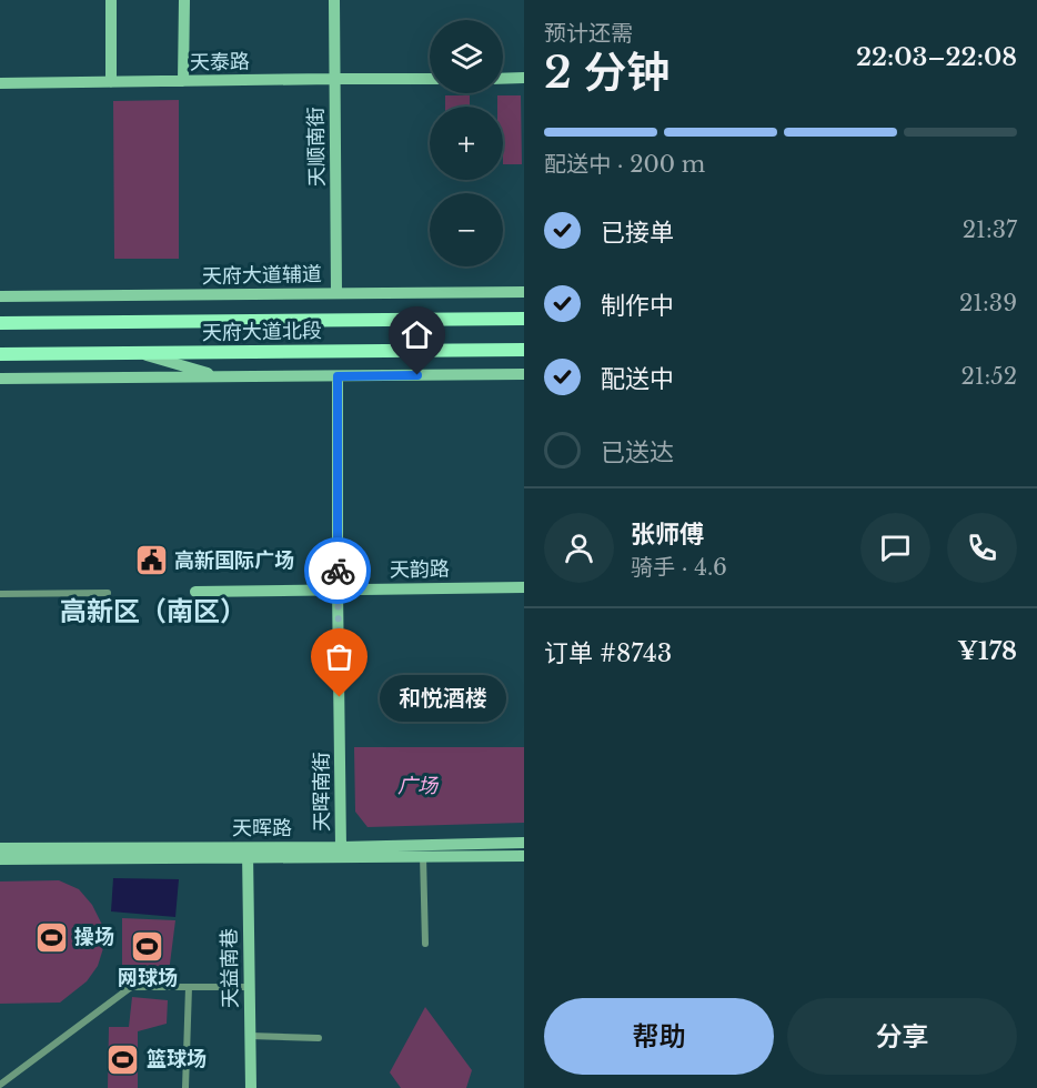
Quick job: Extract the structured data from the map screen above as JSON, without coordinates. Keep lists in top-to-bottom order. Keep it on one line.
{"streets":{"main road":["天府大道北段"],"street":["天泰路","天顺南街","天府大道辅道","天韵路","天晖南街","天晖路","天益南巷"]},"crossings":[["天泰路","天顺南街"],["天顺南街","天府大道辅道"],["天韵路","天晖南街"],["天晖南街","天晖路"],["天晖路","天益南巷"]],"districts":["高新区（南区）"],"parks":["广场"],"places":{"public building":["高新国际广场"],"other":["和悦酒楼"],"sports":["操场","网球场","篮球场"]},"page":{"heading":["2 分钟","预计还需","22:03–22:08"],"panel":["张师傅","骑手 · 4.6","订单 #8743","¥178"],"map_buttons":["+","−"],"bar":"配送中 · 200 m","list":[["已接单","21:37"],["制作中","21:39"],["配送中","21:52"],"已送达"],"bubble":"和悦酒楼","buttons":["帮助","分享"]}}
